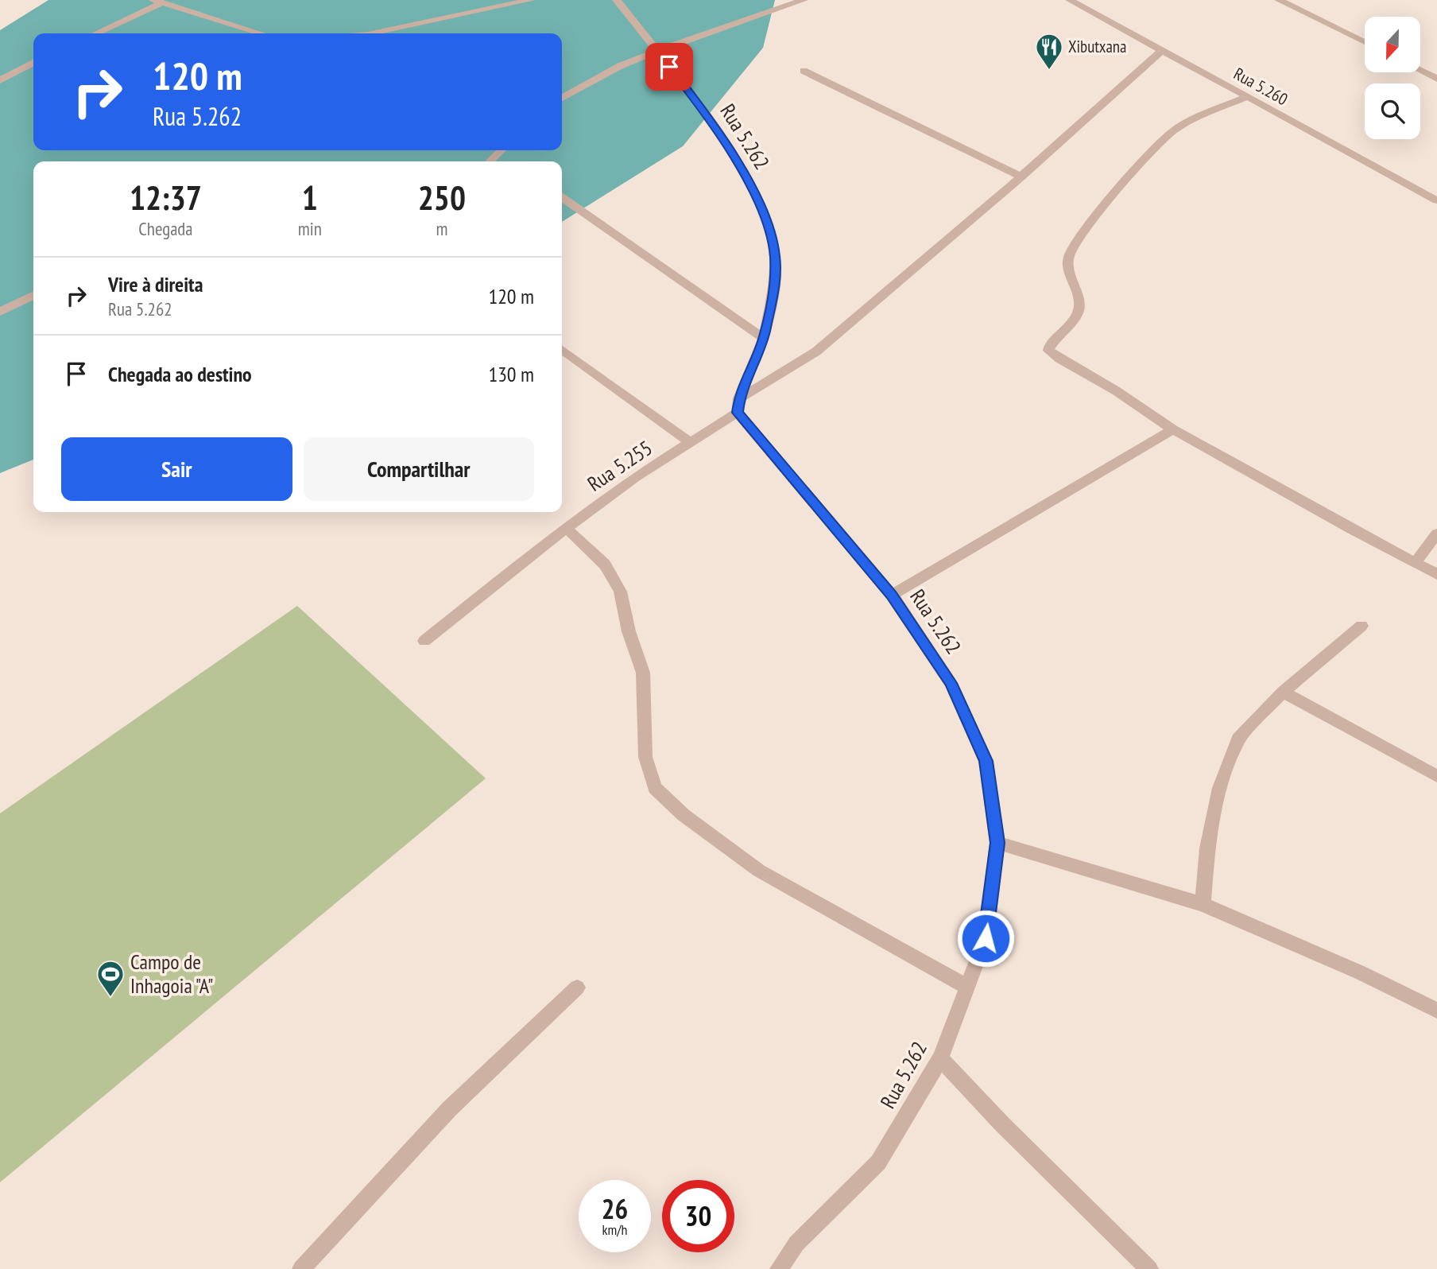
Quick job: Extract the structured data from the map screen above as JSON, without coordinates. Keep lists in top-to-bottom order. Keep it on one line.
{"streets":{"street":["Rua 5.260","Rua 5.262","Rua 5.255"]},"crossings":[["Rua 5.260","Rua 5.255"],["Rua 5.262","Rua 5.255"]],"places":{"restaurant":["Xibutxana"],"sports":["Campo de Inhagoia \"A\""]},"north":"bottom","page":{"turn":["120 m","Rua 5.262"],"eta":["12:37","Chegada","1","min","250","m"],"list":[{"name":"Vire à direita","note":"Rua 5.262","value":"120 m"},{"name":"Chegada ao destino","value":"130 m"}],"buttons":["Sair","Compartilhar"],"speed":"26 km/h","limit":"30"}}
